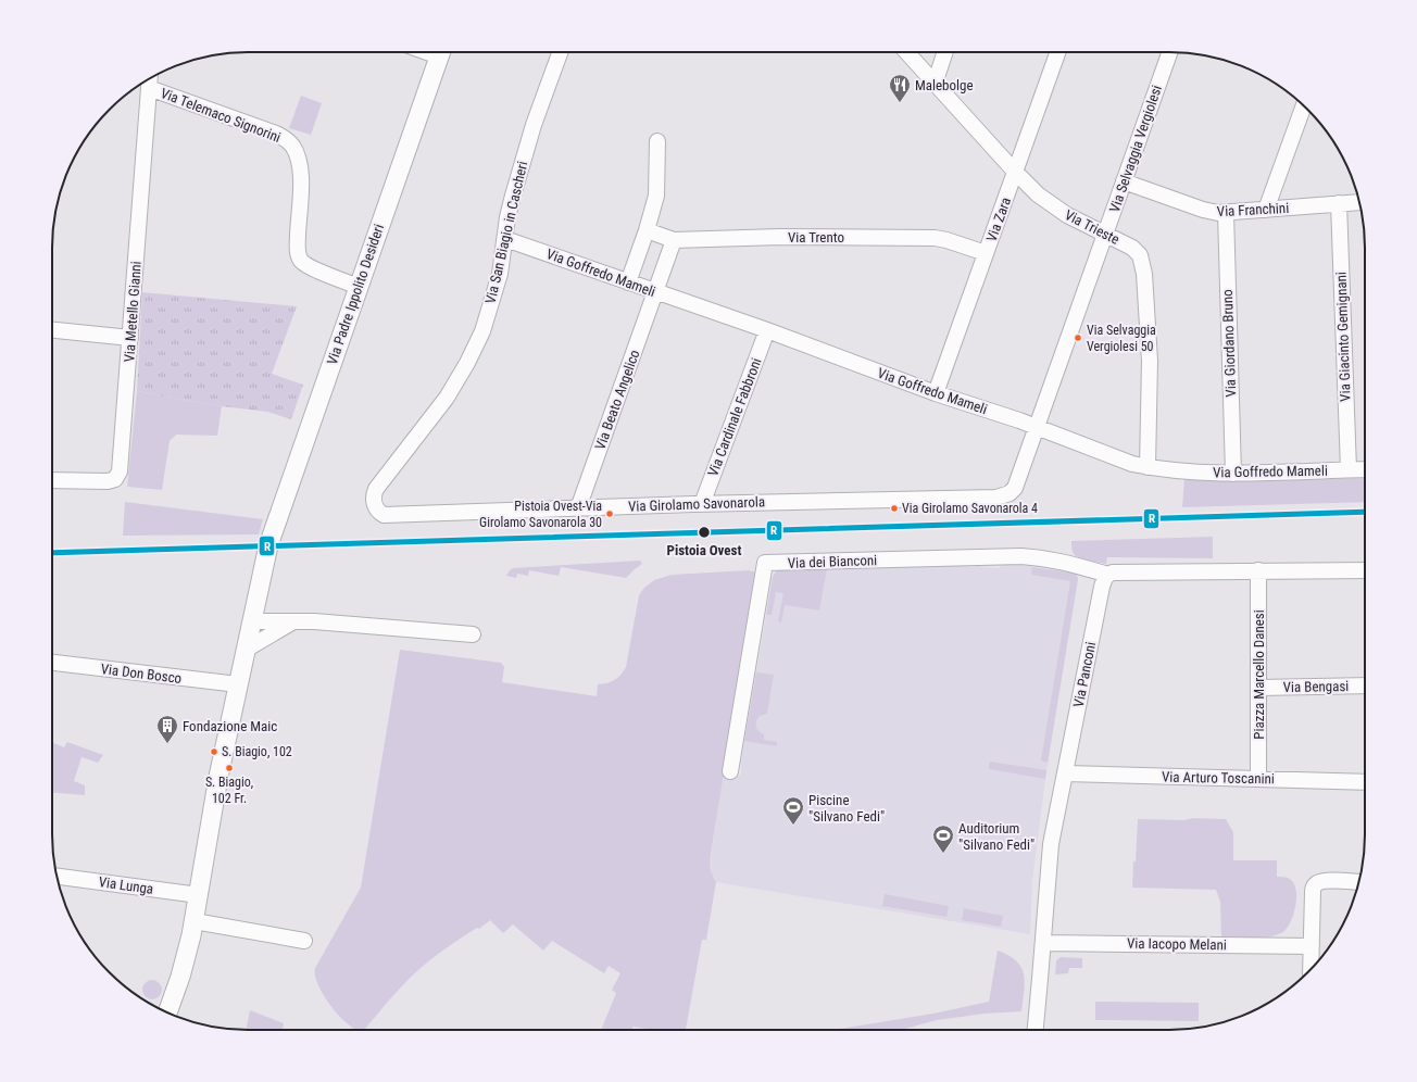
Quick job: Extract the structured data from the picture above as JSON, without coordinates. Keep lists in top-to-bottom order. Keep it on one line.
{"streets":{"street":["Via Telemaco Signorini","Via Selvaggia Vergiolesi","Via Franchini","Via Zara","Via Trieste","Via San Biagio in Cascheri","Via Trento","Via Goffredo Mameli","Via Padre Ippolito Desideri","Via Metello Gianni","Via Giacinto Gemignani","Via Giordano Bruno","Via Beato Angelico","Via Cardinale Fabbroni","Via Girolamo Savonarola","Via dei Bianconi","Via Don Bosco","Via Panconi","Piazza Marcello Danesi","Via Bengasi","Via Arturo Toscanini","Via Lunga","Via Iacopo Melani"]},"crossings":[["Via Telemaco Signorini","Via Padre Ippolito Desideri"],["Via Telemaco Signorini","Via Metello Gianni"],["Via Selvaggia Vergiolesi","Via Franchini"],["Via Selvaggia Vergiolesi","Via Trieste"],["Via Selvaggia Vergiolesi","Via Goffredo Mameli"],["Via Selvaggia Vergiolesi","Via Girolamo Savonarola"],["Via Franchini","Via Giacinto Gemignani"],["Via Franchini","Via Giordano Bruno"],["Via Zara","Via Trieste"],["Via Zara","Via Trento"],["Via Zara","Via Goffredo Mameli"],["Via Trieste","Via Goffredo Mameli"],["Via San Biagio in Cascheri","Via Goffredo Mameli"],["Via San Biagio in Cascheri","Via Girolamo Savonarola"],["Via Trento","Via Beato Angelico"],["Via Goffredo Mameli","Via Giacinto Gemignani"],["Via Goffredo Mameli","Via Giordano Bruno"],["Via Goffredo Mameli","Via Beato Angelico"],["Via Goffredo Mameli","Via Cardinale Fabbroni"],["Via Padre Ippolito Desideri","Via Don Bosco"],["Via Padre Ippolito Desideri","Via Lunga"],["Via Beato Angelico","Via Girolamo Savonarola"],["Via Cardinale Fabbroni","Via Girolamo Savonarola"],["Via dei Bianconi","Via Panconi"],["Via Panconi","Via Arturo Toscanini"],["Via Panconi","Via Iacopo Melani"],["Piazza Marcello Danesi","Via Bengasi"],["Piazza Marcello Danesi","Via Arturo Toscanini"]],"places":{"restaurant":["Malebolge"],"other":["Via Selvaggia Vergiolesi 50","Via Girolamo Savonarola 4","Pistoia Ovest-Via Girolamo Savonarola 30","Pistoia Ovest","S. Biagio, 102","S. Biagio, 102 Fr."],"building":["Fondazione Maic"],"sports":["Piscine \"Silvano Fedi\"","Auditorium \"Silvano Fedi\""]},"lines":["transit line R"]}
